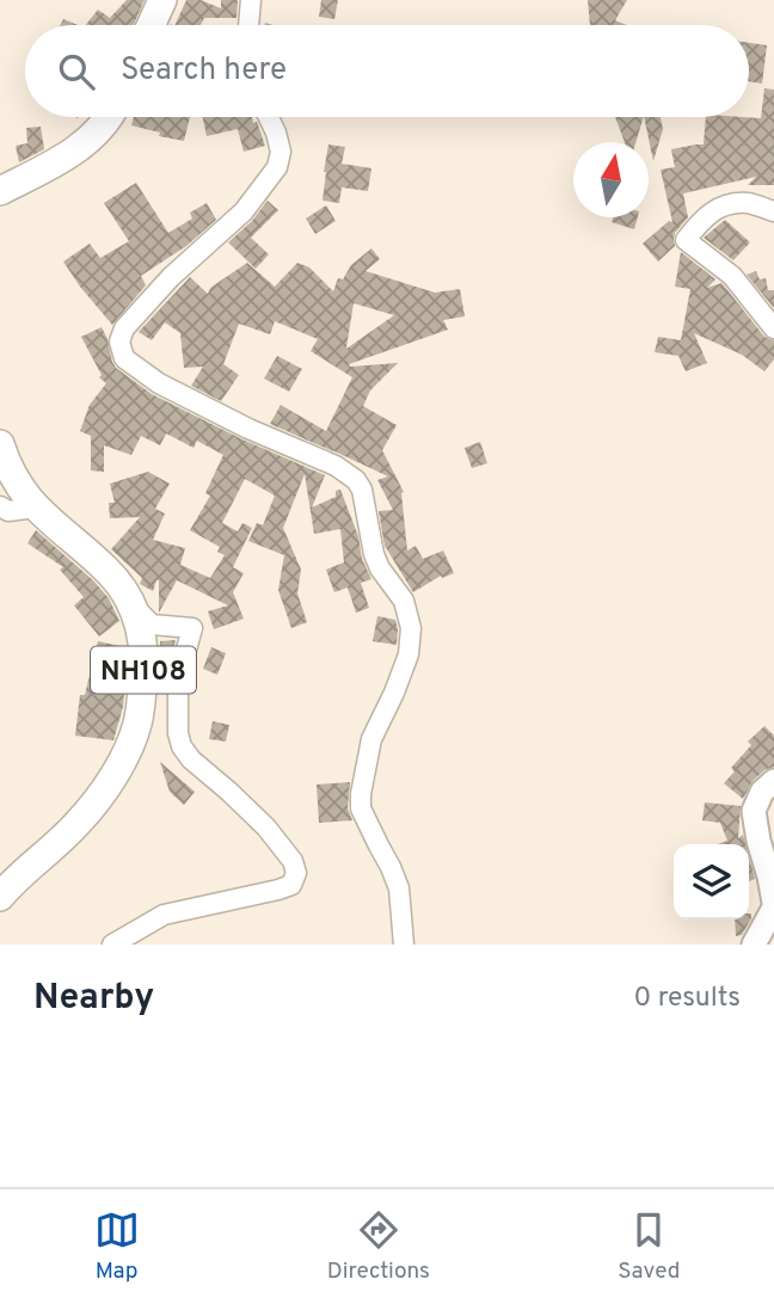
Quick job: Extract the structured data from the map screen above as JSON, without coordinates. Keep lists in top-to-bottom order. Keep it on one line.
{"streets":{"highway":["NH108"]},"north":"top","page":{"search":"Search here","heading":["Nearby","0 results"],"nav":["Map","Directions","Saved"]}}
